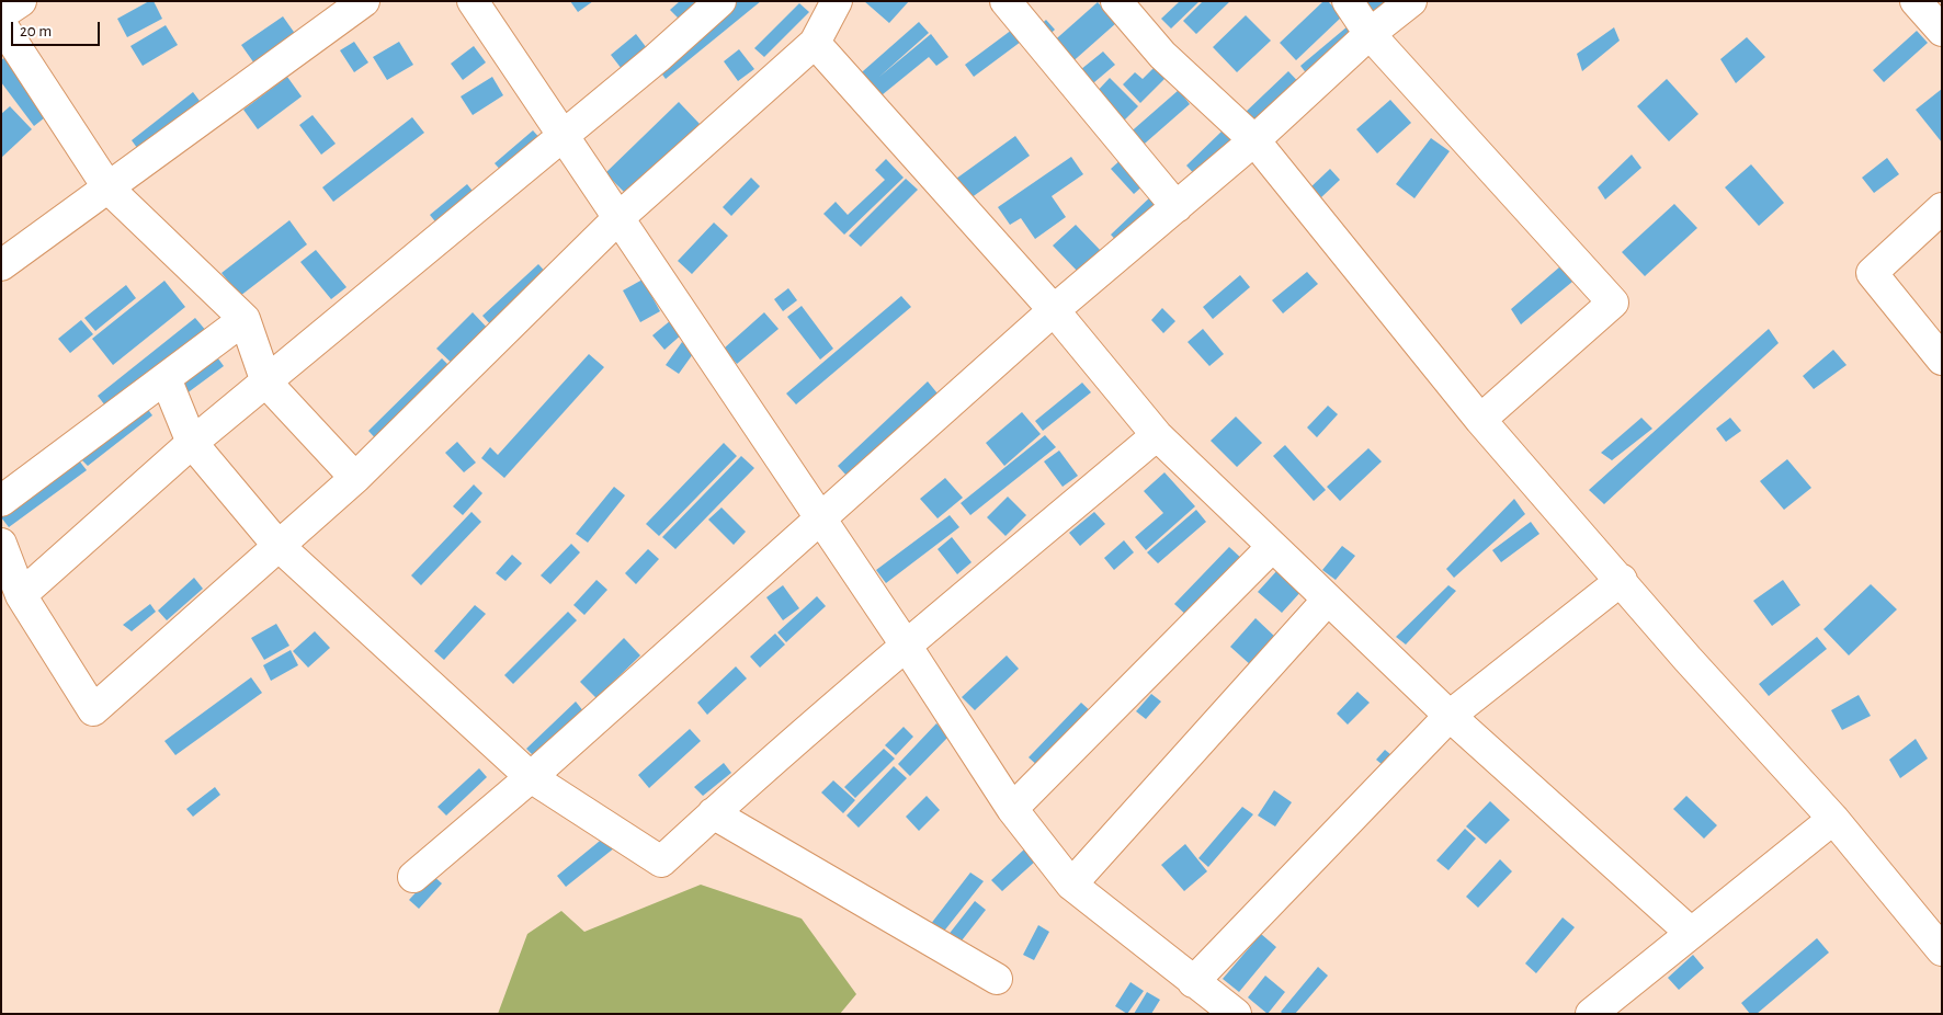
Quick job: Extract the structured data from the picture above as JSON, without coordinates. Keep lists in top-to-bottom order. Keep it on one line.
{"scale_bar":"20 m"}
